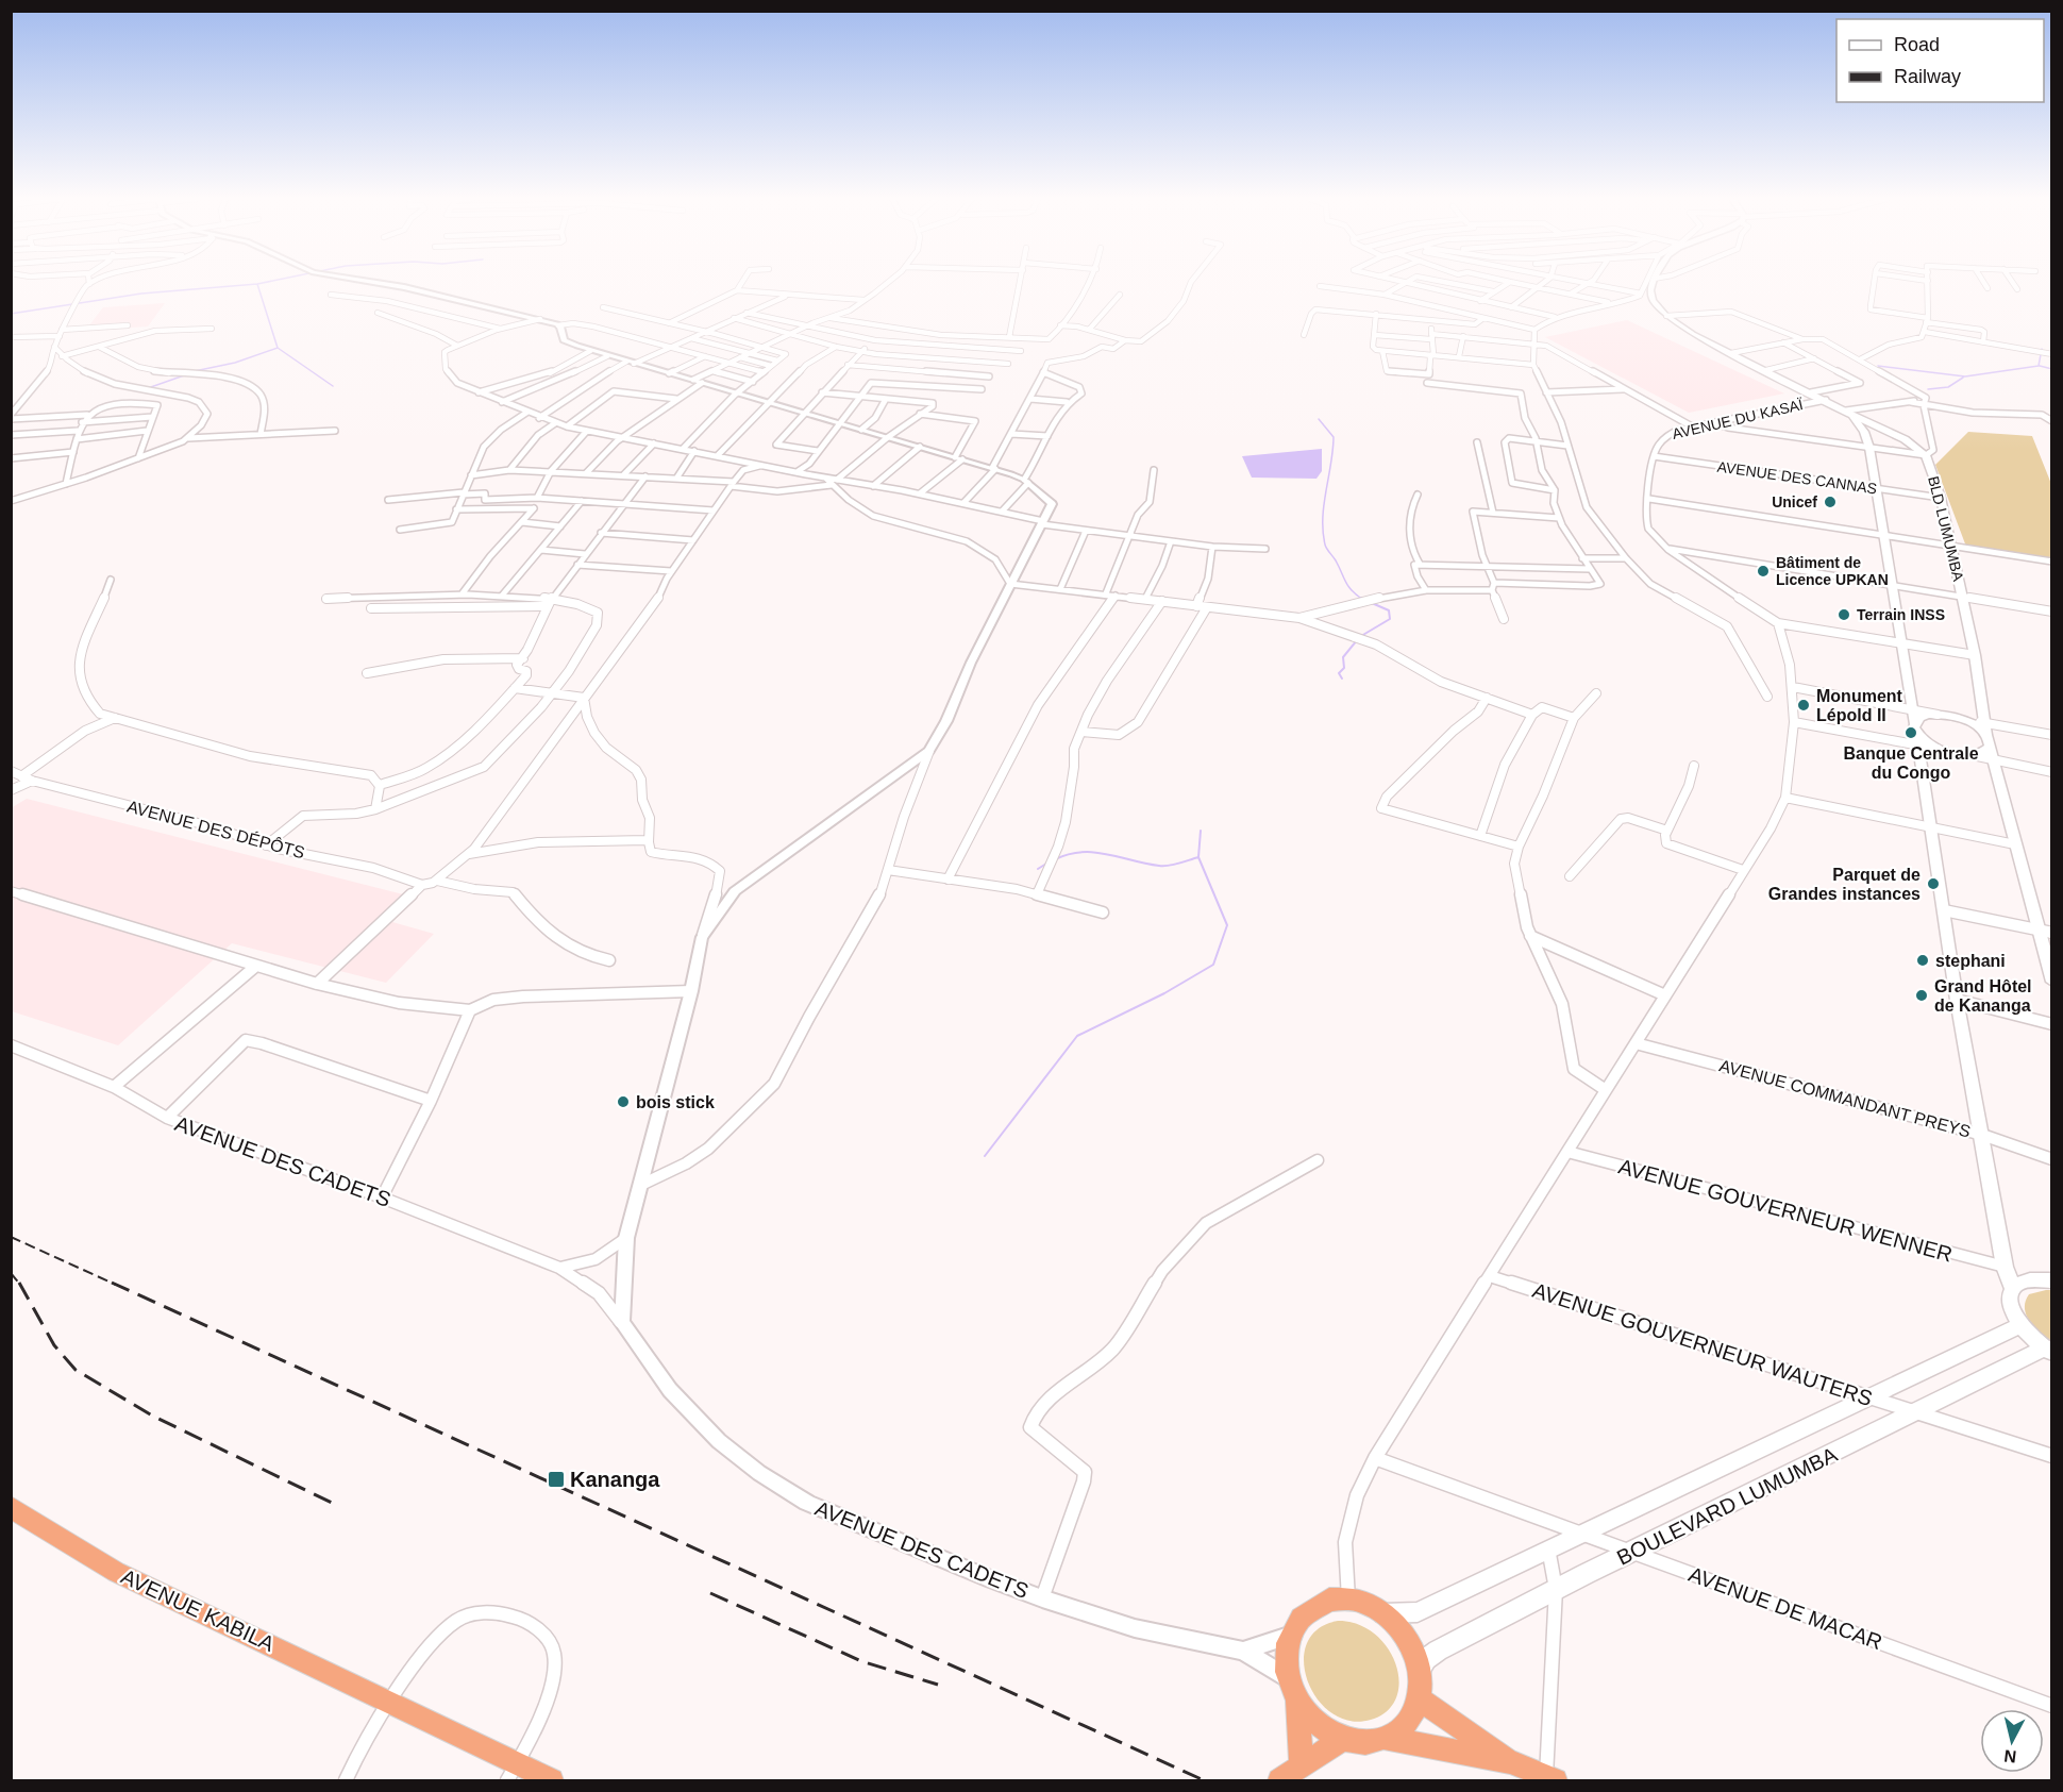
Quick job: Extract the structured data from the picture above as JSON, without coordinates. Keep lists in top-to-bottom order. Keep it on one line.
{"streets":{"highway":["AVENUE KABILA"],"main road":["BLD LUMUMBA","BOULEVARD LUMUMBA"],"street":["AVENUE DU KASAÏ","AVENUE DES CANNAS","AVENUE DES DÉPÔTS","AVENUE COMMANDANT PREYS","AVENUE DES CADETS","AVENUE GOUVERNEUR WENNER","AVENUE GOUVERNEUR WAUTERS","AVENUE DE MACAR"]},"crossings":[["AVENUE DU KASAÏ","AVENUE DES CANNAS"],["AVENUE DU KASAÏ","BLD LUMUMBA"],["AVENUE DES CANNAS","BLD LUMUMBA"],["AVENUE DES CADETS","BOULEVARD LUMUMBA"],["AVENUE GOUVERNEUR WAUTERS","BOULEVARD LUMUMBA"],["BOULEVARD LUMUMBA","AVENUE DE MACAR"]],"places":{"other":["Unicef","Bâtiment de Licence UPKAN","Terrain INSS","Monument Lépold II","Banque Centrale du Congo","Parquet de Grandes instances","stephani","Grand Hôtel de Kananga","bois stick"],"transit":["Kananga"]},"legend":["Road","Railway"],"north":"bottom"}
